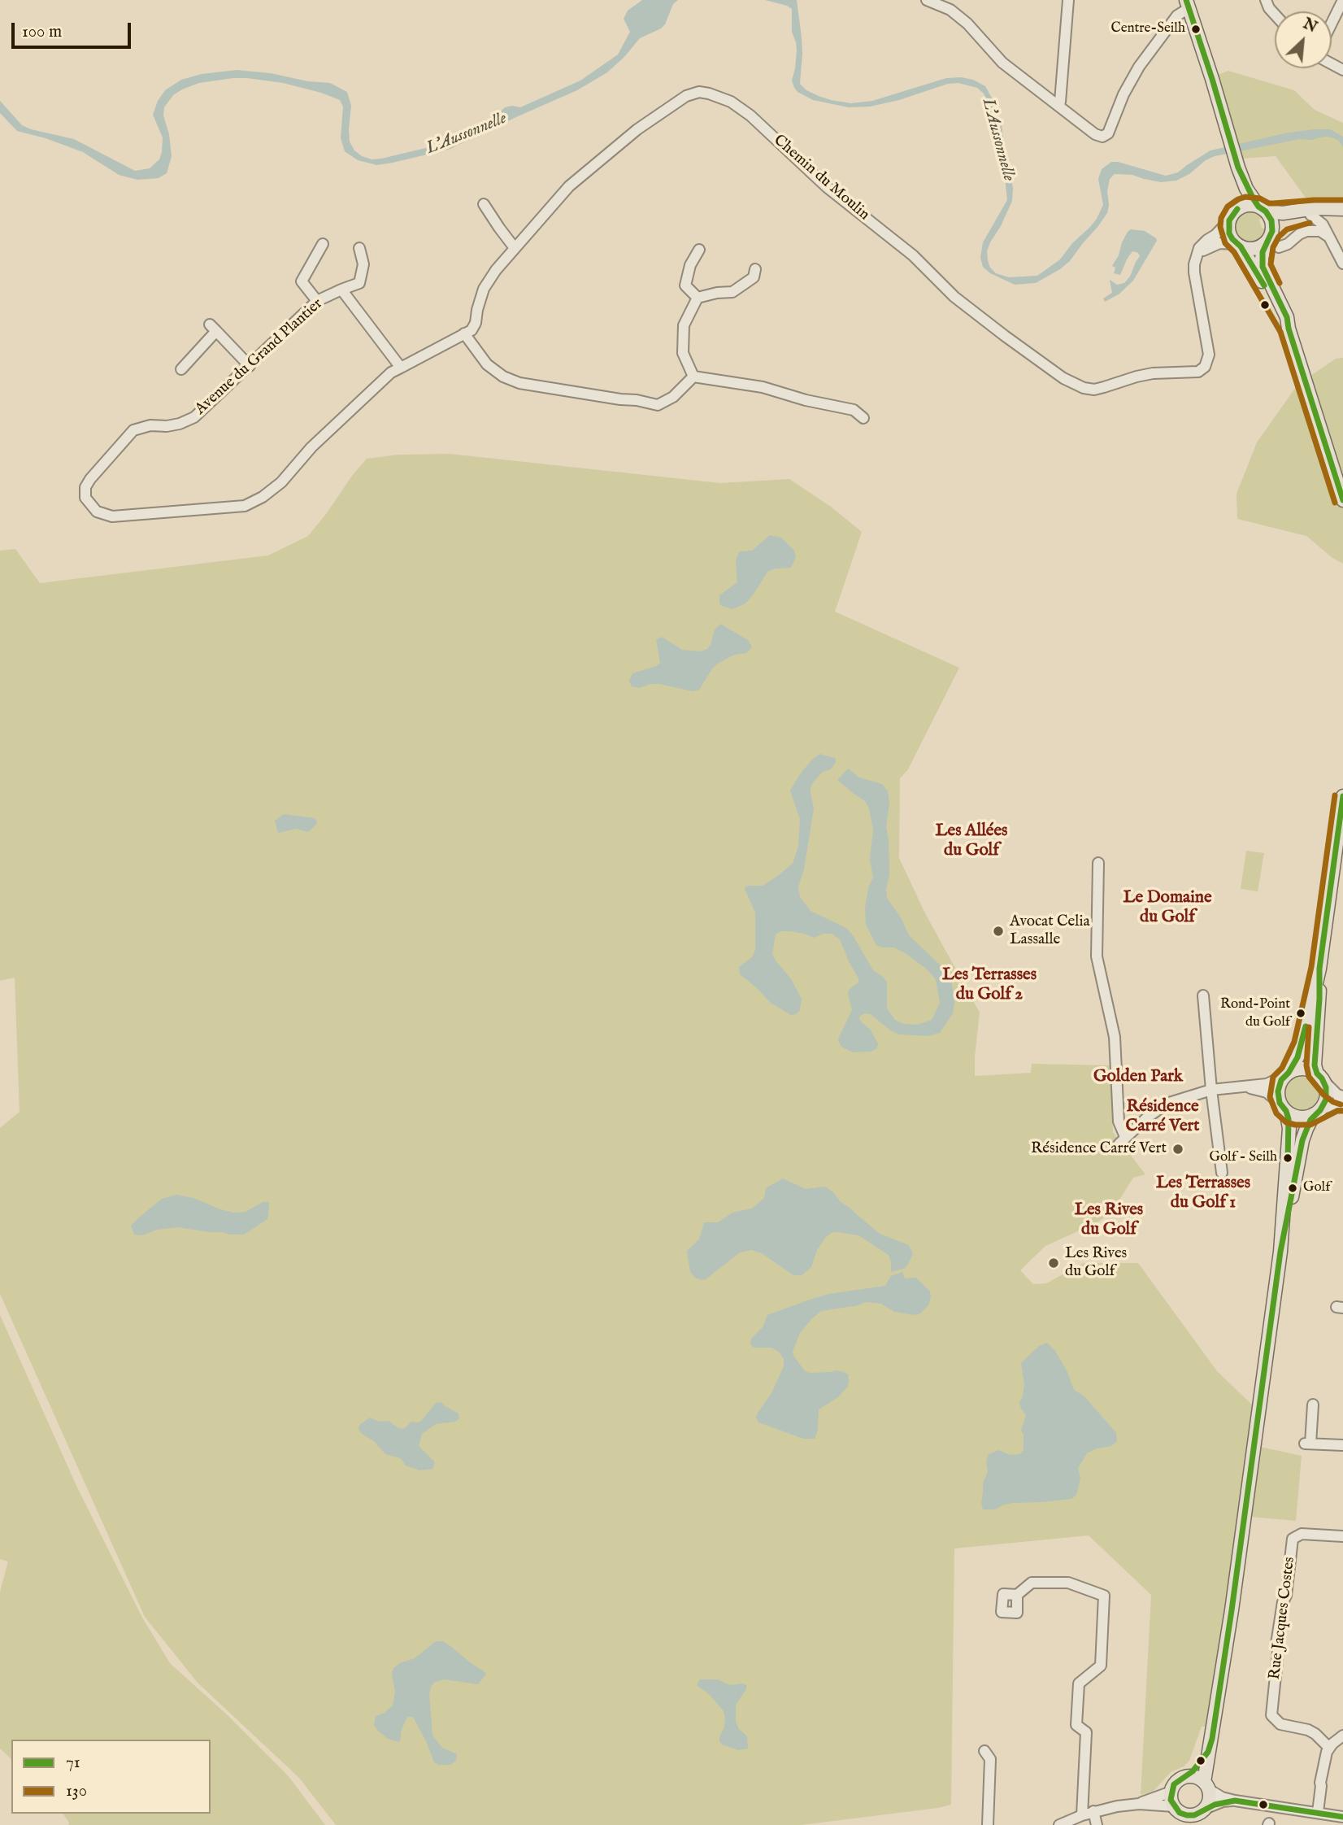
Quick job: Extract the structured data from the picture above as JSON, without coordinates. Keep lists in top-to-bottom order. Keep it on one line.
{"streets":{"street":["Chemin du Moulin","Avenue du Grand Plantier","Rue Jacques Costes"]},"crossings":[["Chemin du Moulin","Avenue du Grand Plantier"]],"districts":["Les Allées du Golf","Le Domaine du Golf","Les Terrasses du Golf 2","Golden Park","Résidence Carré Vert","Les Terrasses du Golf 1","Les Rives du Golf"],"water":["L'Aussonnelle"],"places":["Centre-Seilh","Avocat Celia Lassalle","Rond-Point du Golf","Résidence Carré Vert","Golf - Seilh","Golf","Les Rives du Golf"],"lines":["transit line 71","transit line 130"],"legend":["71","130"],"scale_bar":"100 m","north":"top right"}
